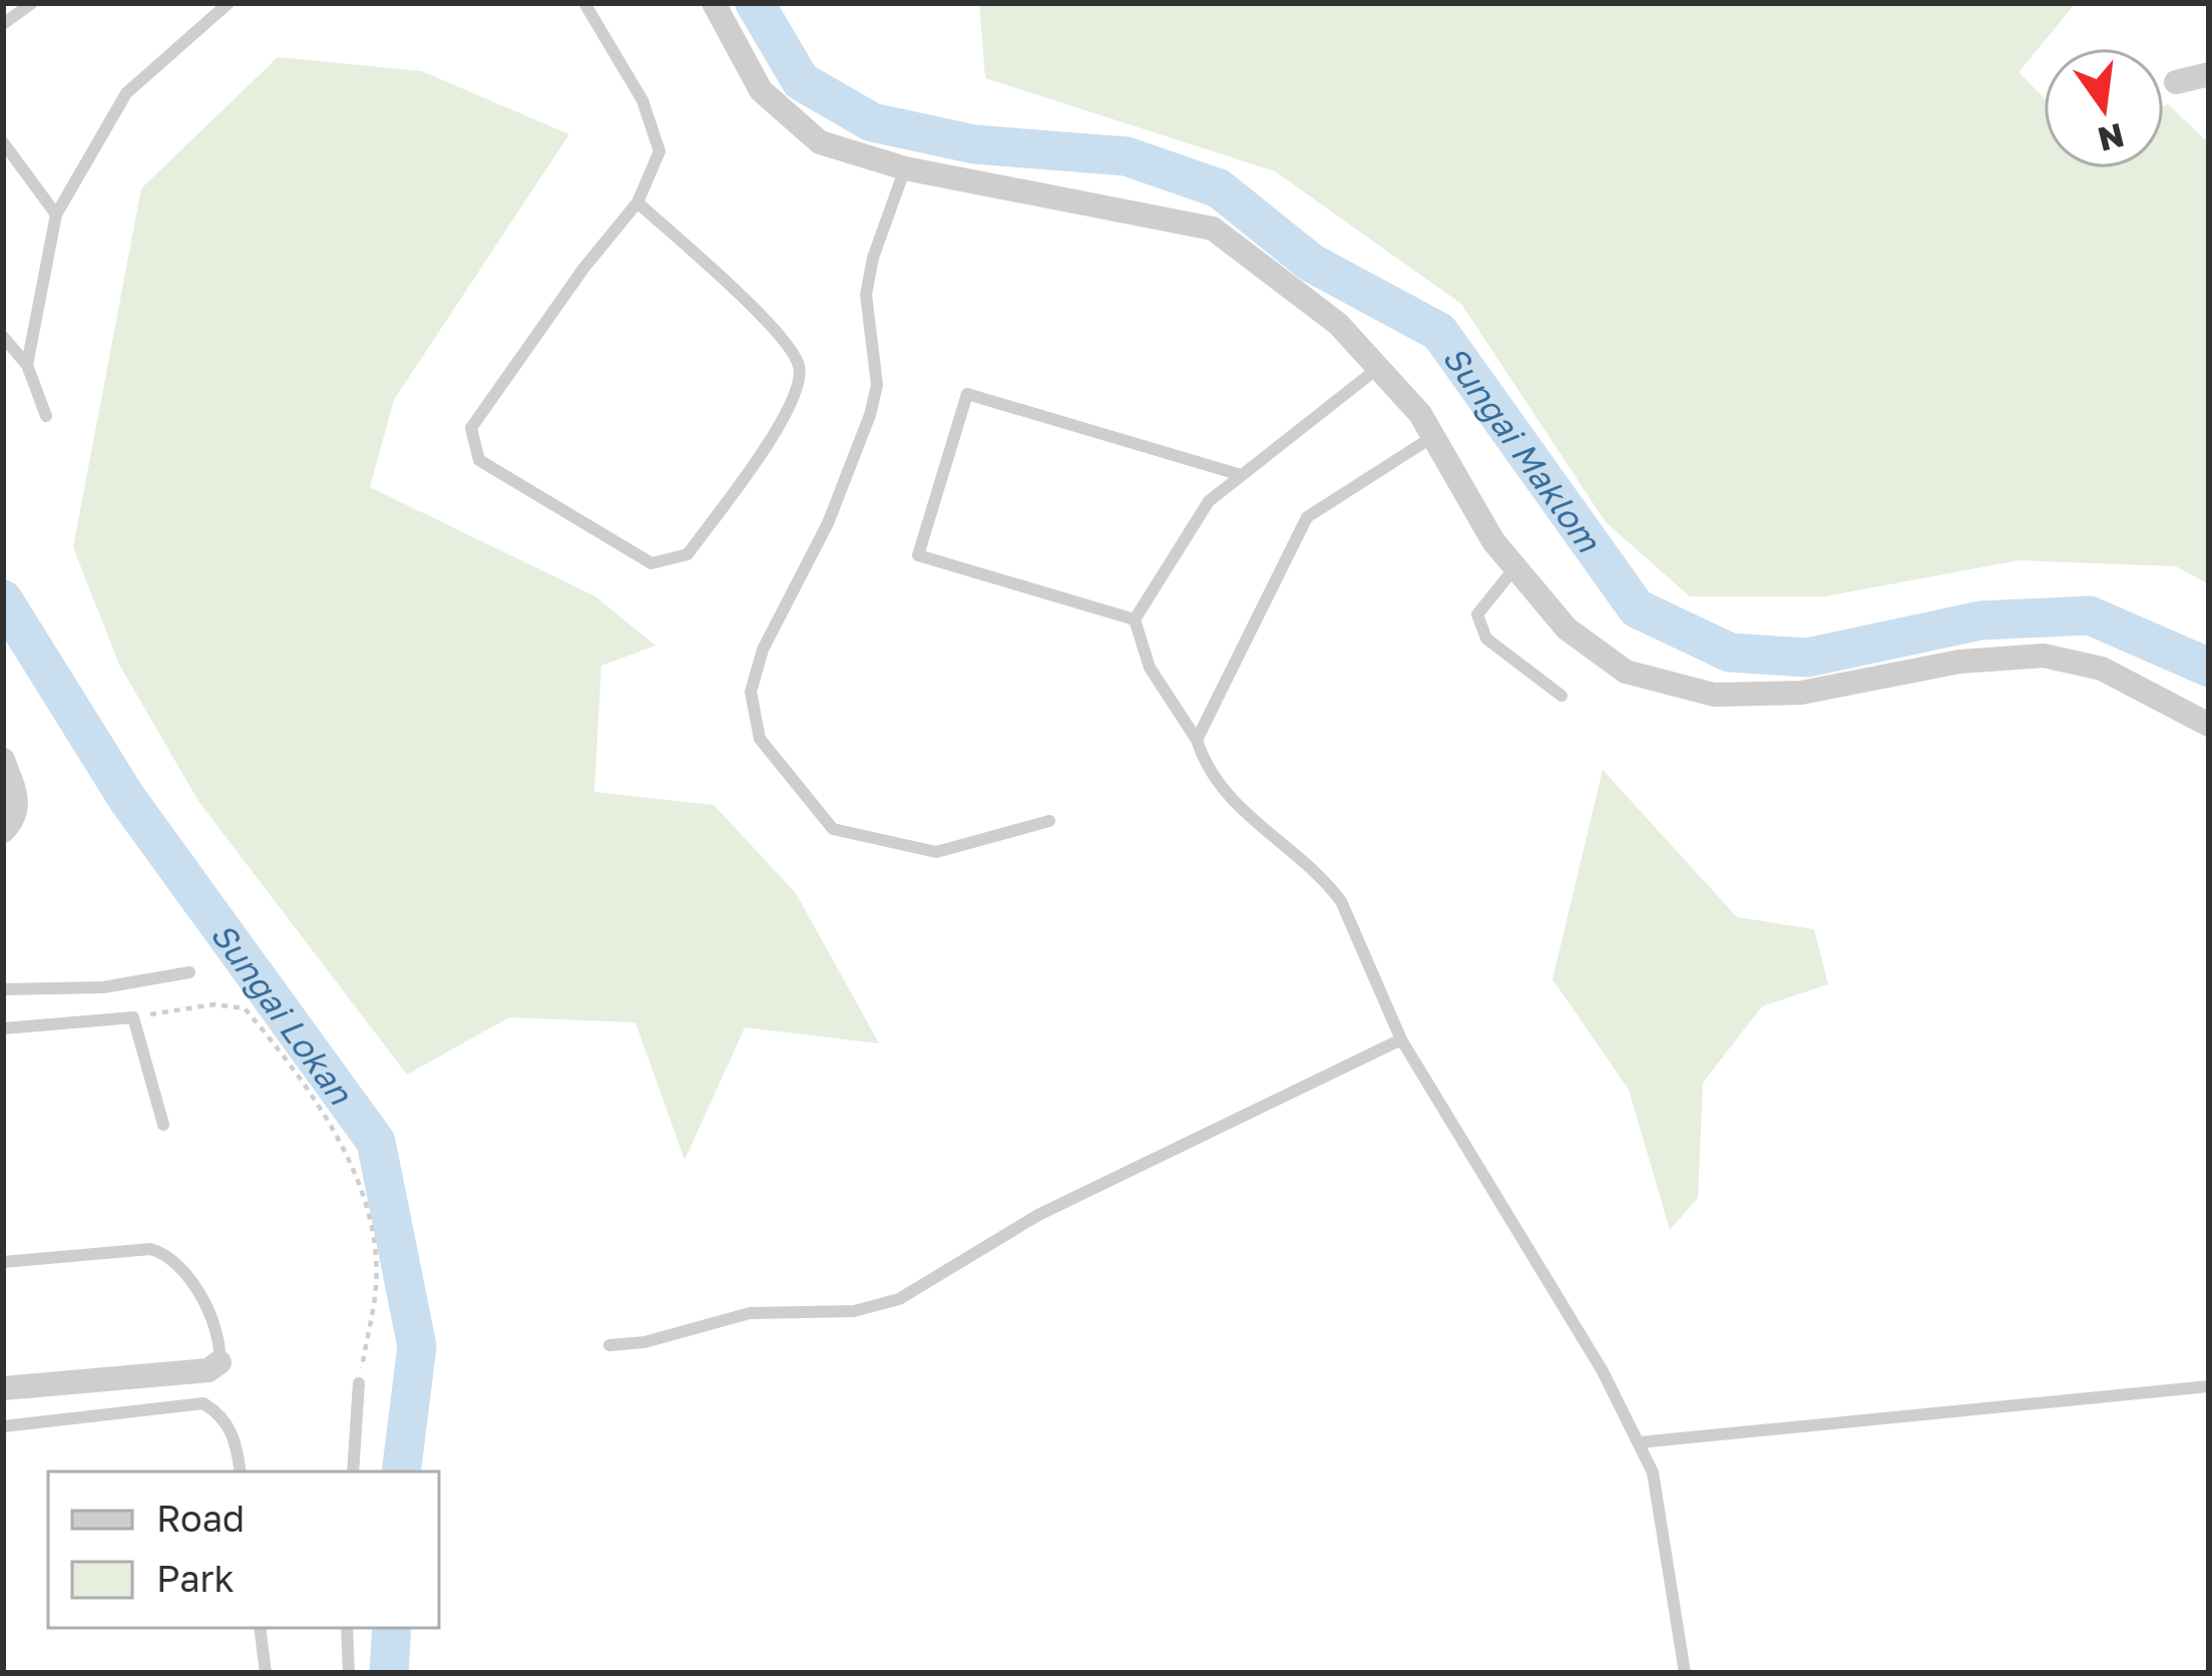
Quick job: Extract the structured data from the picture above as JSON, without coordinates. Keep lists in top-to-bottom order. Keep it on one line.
{"water":["Sungai Maklom","Sungai Lokan"],"legend":["Road","Park"],"north":"bottom"}
